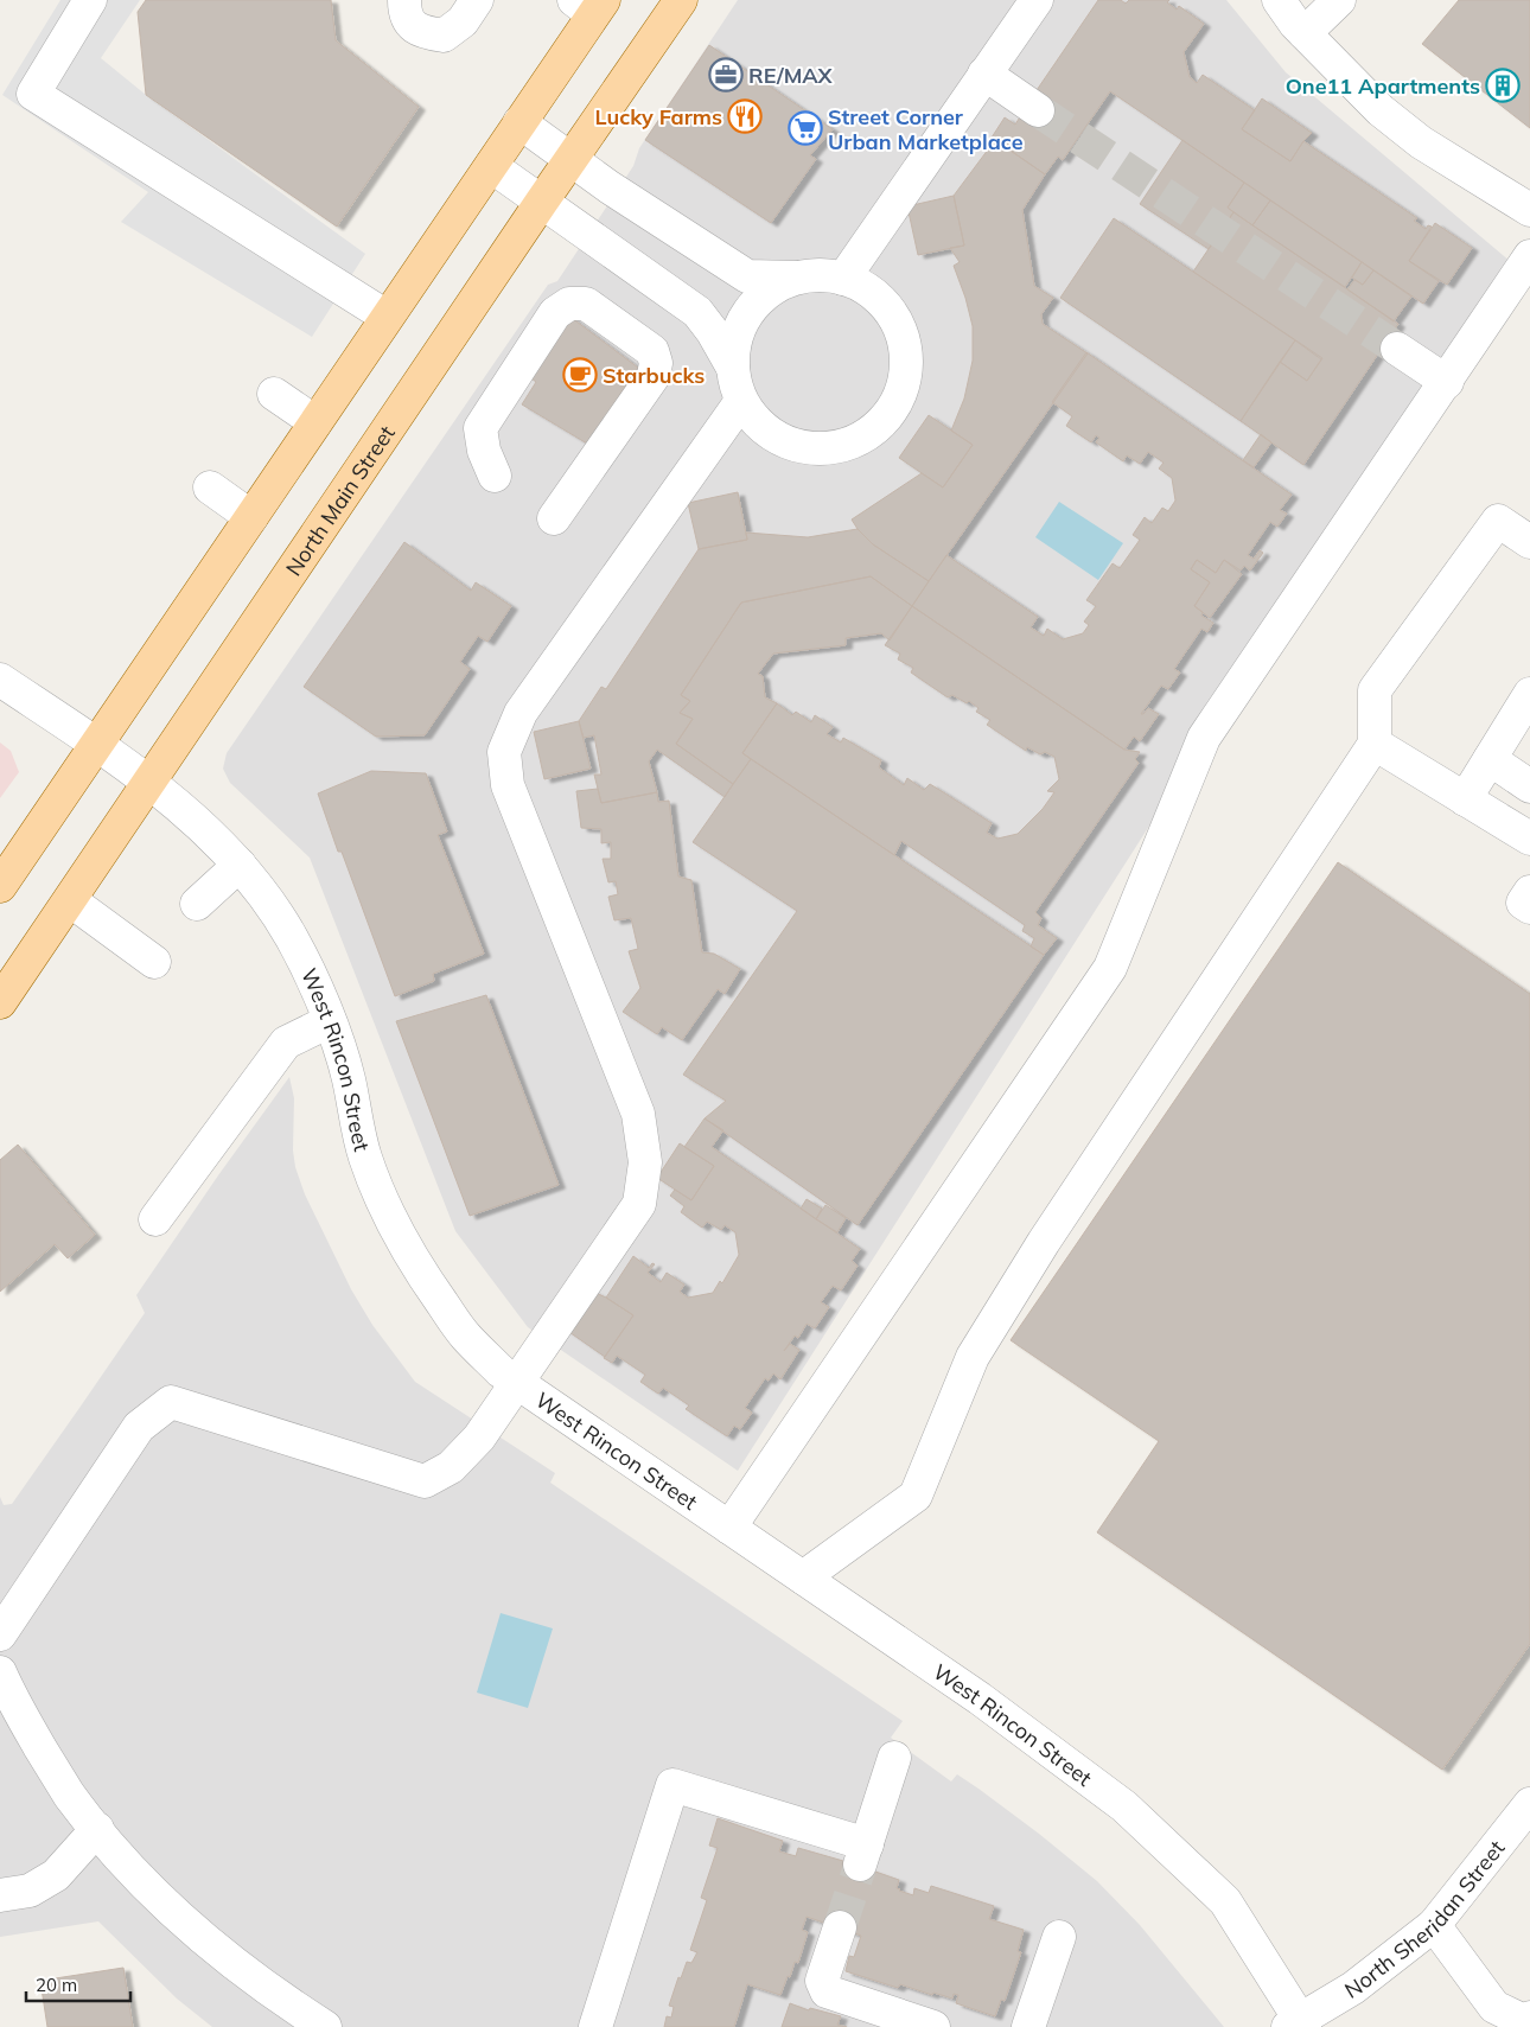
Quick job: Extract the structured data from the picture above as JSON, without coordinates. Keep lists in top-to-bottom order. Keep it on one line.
{"streets":{"main road":["North Main Street"],"street":["West Rincon Street","North Sheridan Street"]},"crossings":[["North Main Street","West Rincon Street"],["West Rincon Street","North Sheridan Street"]],"places":{"office":["RE/MAX"],"building":["One11 Apartments"],"restaurant":["Lucky Farms"],"supermarket":["Street Corner Urban Marketplace"],"cafe":["Starbucks"]},"scale_bar":"20 m"}
